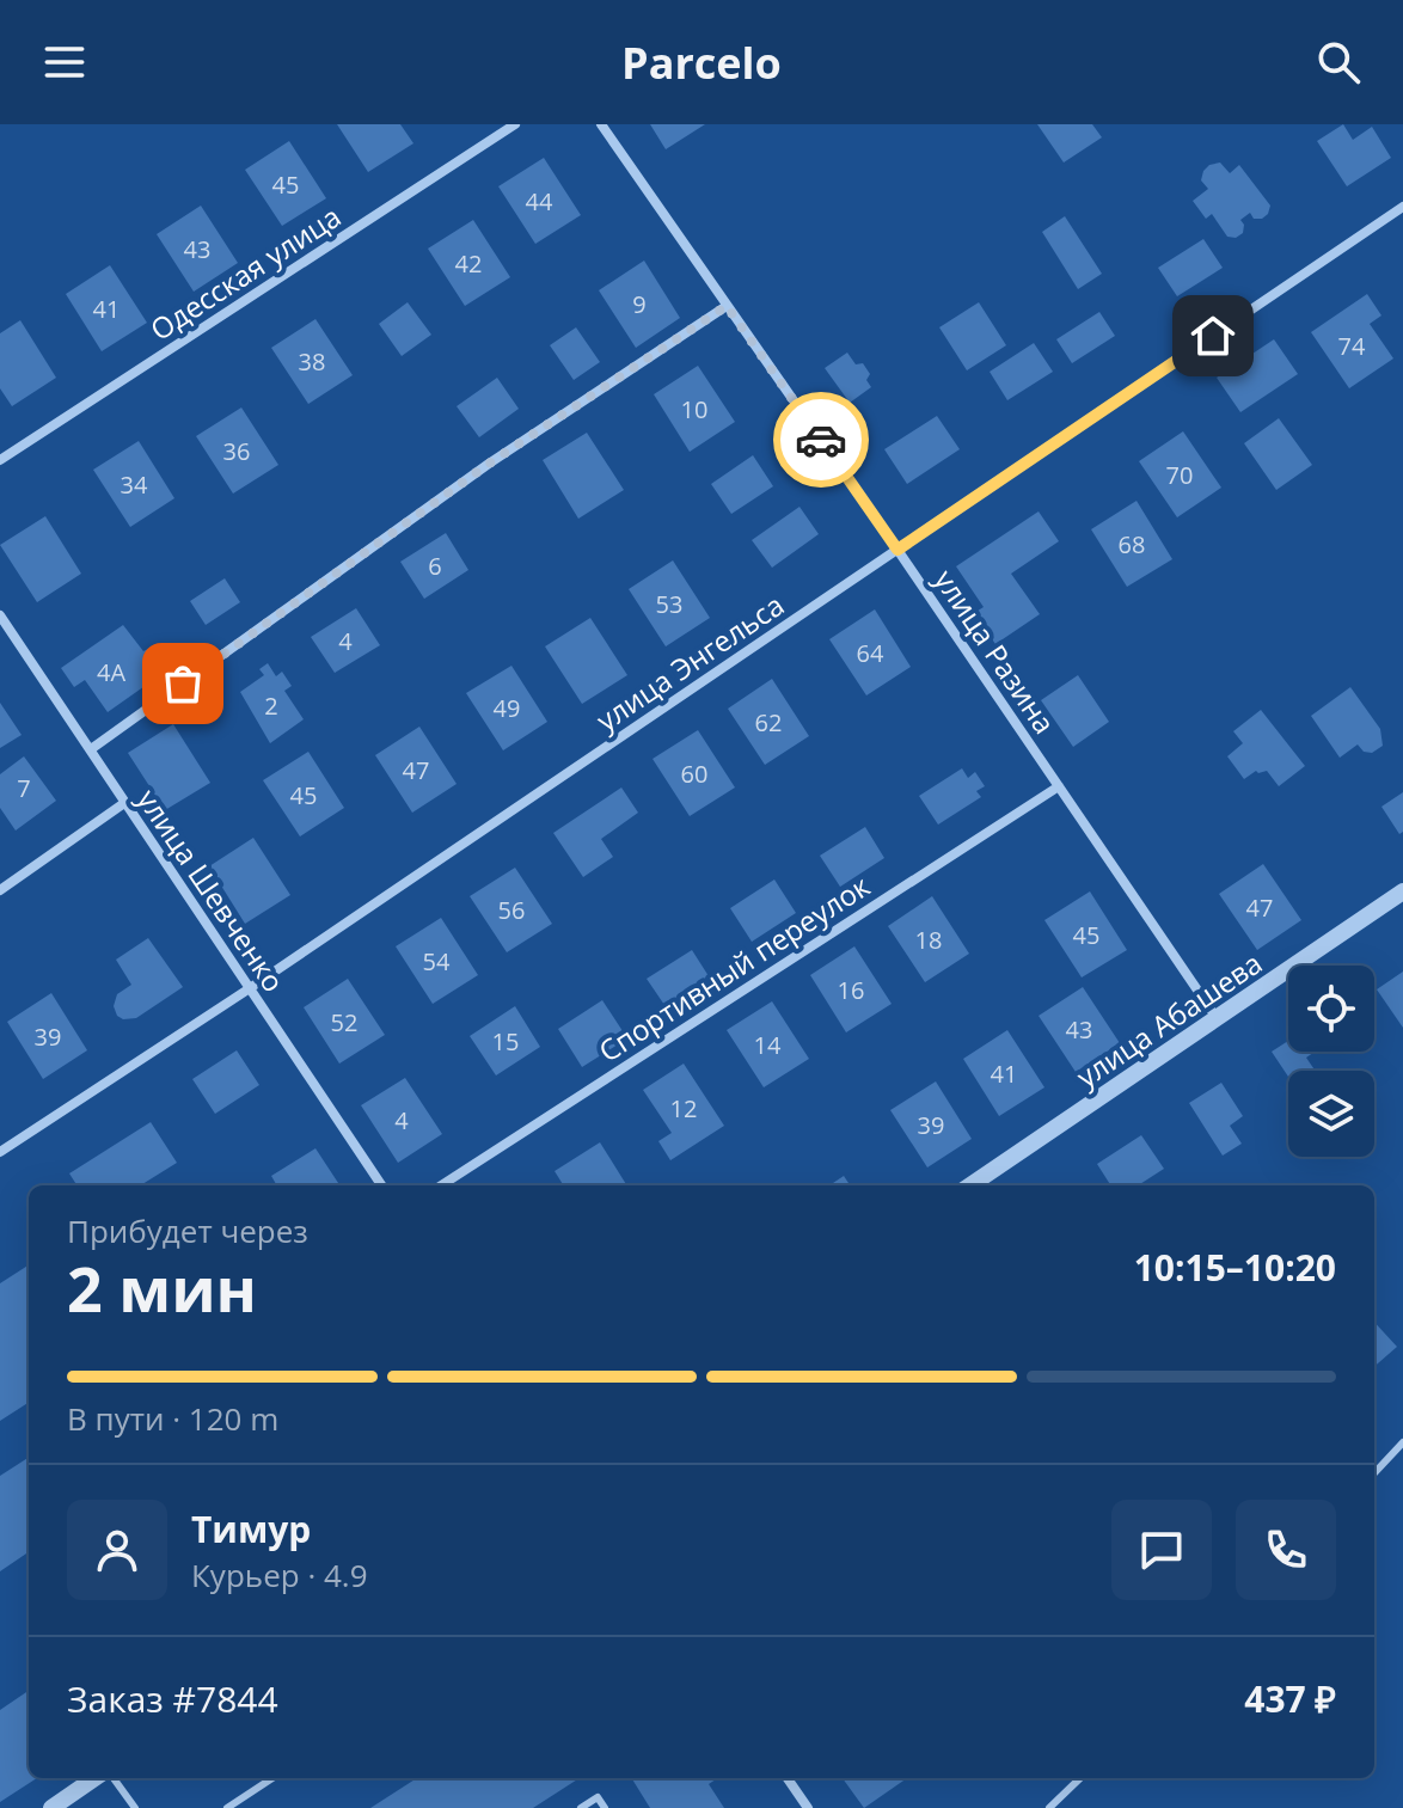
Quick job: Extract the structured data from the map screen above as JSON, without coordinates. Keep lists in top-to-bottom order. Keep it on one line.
{"streets":{"street":["Одесская улица","улица Разина","улица Энгельса","улица Шевченко","Спортивный переулок","улица Абашева"]},"crossings":[["улица Разина","улица Энгельса"],["улица Разина","Спортивный переулок"],["улица Разина","улица Абашева"],["улица Энгельса","улица Шевченко"]],"house_numbers":["45","44","43","42","9","41","74","38","10","36","70","34","68","6","53","4","64","4А","2","49","62","47","60","7","45","47","56","45","18","54","16","52","43","39","15","14","41","12","4","39"],"page":{"header":"Parcelo","heading":["2 мин","Прибудет через","10:15–10:20"],"panel":["Тимур","Курьер · 4.9","Заказ #7844","437 ₽"],"bar":"В пути · 120 m"}}
